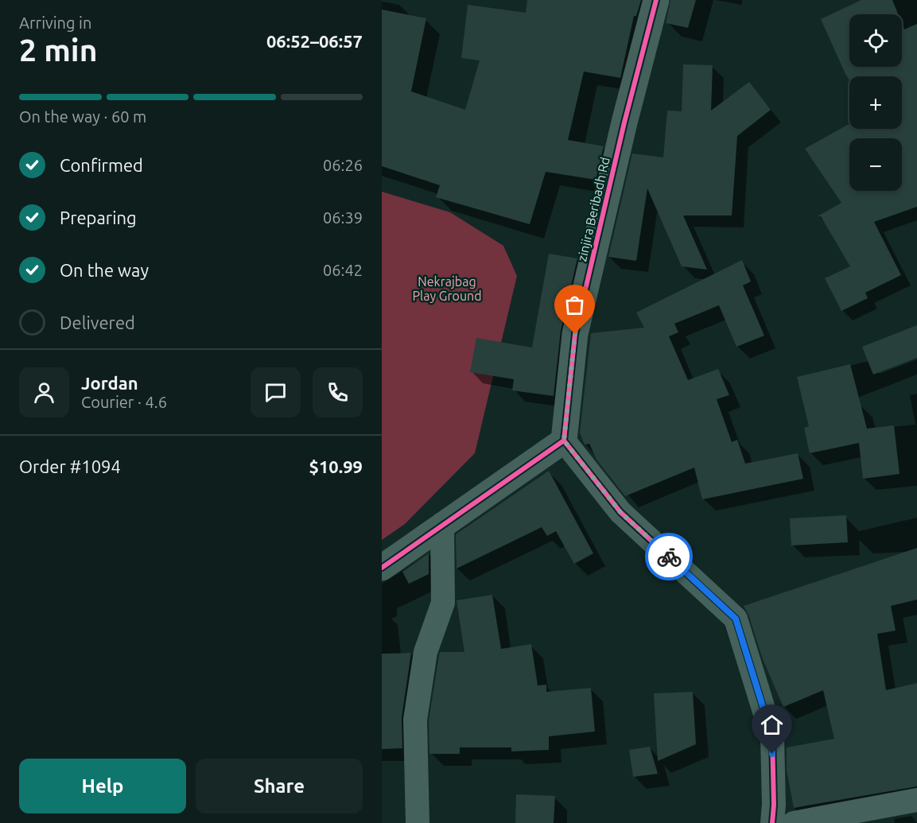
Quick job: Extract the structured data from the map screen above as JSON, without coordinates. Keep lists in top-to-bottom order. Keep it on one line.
{"streets":{"street":["zinjira Beribadh Rd"]},"parks":["Nekrajbag Play Ground"],"page":{"heading":["2 min","Arriving in","06:52–06:57"],"panel":["Jordan","Courier · 4.6","Order #1094","$10.99"],"map_buttons":["+","−"],"bar":"On the way · 60 m","list":[["Confirmed","06:26"],["Preparing","06:39"],["On the way","06:42"],"Delivered"],"buttons":["Help","Share"]}}
